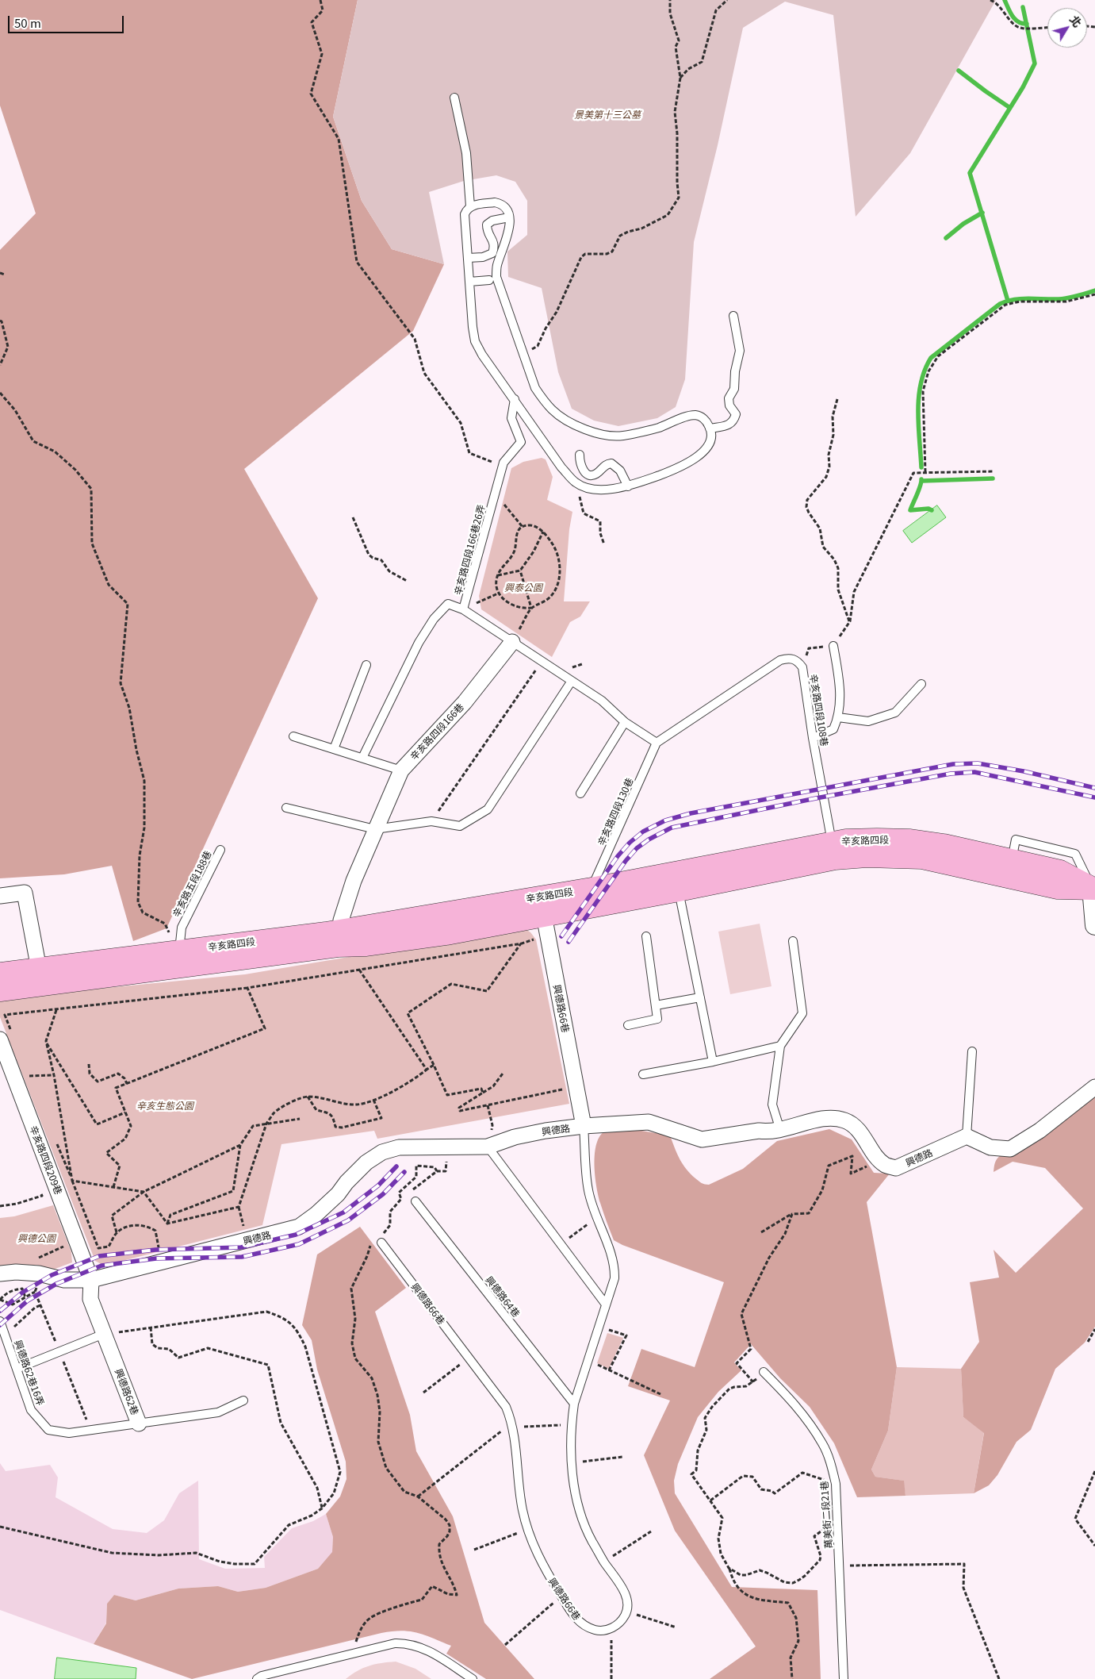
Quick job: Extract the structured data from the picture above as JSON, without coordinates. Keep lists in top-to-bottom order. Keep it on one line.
{"streets":{"main road":["辛亥路四段"],"street":["辛亥路四段166巷","興德路66巷","興德路","辛亥路四段209巷","興德路62巷"],"lane":["辛亥路四段166巷26弄","辛亥路四段108巷","辛亥路四段130巷","辛亥路五段188巷","興德路64巷","興德路62巷16弄","萬美街二段21巷"]},"crossings":[["辛亥路四段166巷26弄","辛亥路四段108巷"],["辛亥路四段166巷26弄","辛亥路四段166巷"],["辛亥路四段166巷26弄","辛亥路四段130巷"],["辛亥路四段108巷","辛亥路四段130巷"],["辛亥路四段108巷","辛亥路四段"],["辛亥路四段166巷","辛亥路四段"],["辛亥路四段130巷","辛亥路四段"],["辛亥路四段","辛亥路五段188巷"],["辛亥路四段","興德路66巷"],["興德路66巷","興德路"],["興德路66巷","興德路64巷"],["興德路","辛亥路四段209巷"],["興德路","興德路62巷"],["辛亥路四段209巷","興德路62巷"],["興德路62巷16弄","興德路62巷"]],"parks":["景美第十三公墓","興泰公園","辛亥生態公園","興德公園"],"scale_bar":"50 m","north":"top right"}
